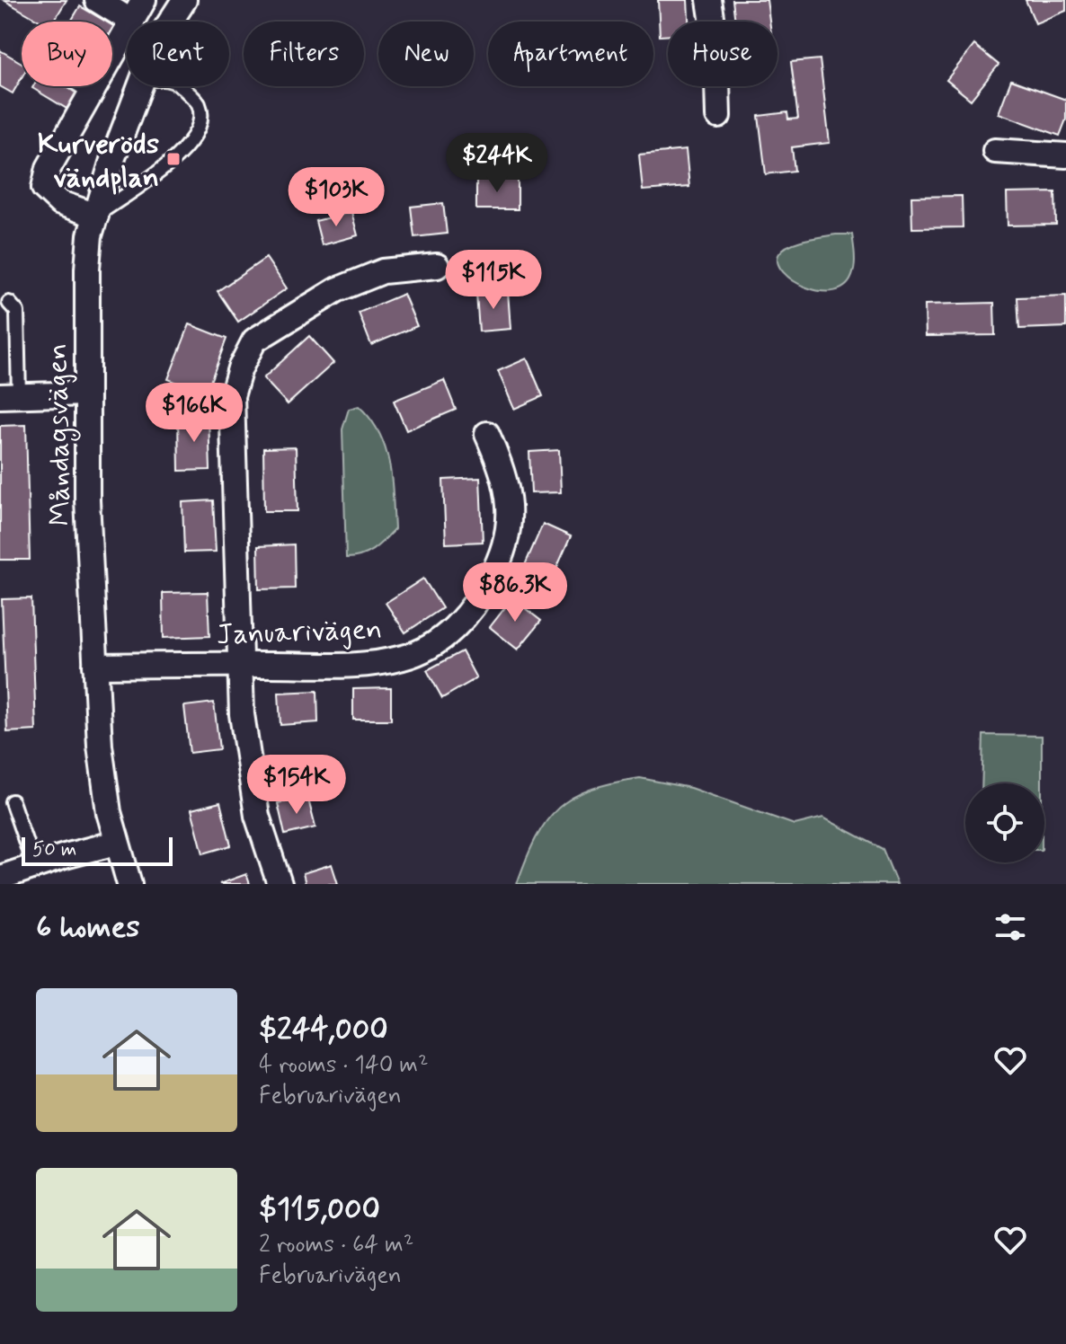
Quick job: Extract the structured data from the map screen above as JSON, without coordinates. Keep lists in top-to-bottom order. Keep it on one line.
{"streets":{"street":["Måndagsvägen","Januarivägen"]},"crossings":[["Måndagsvägen","Januarivägen"]],"places":{"transit":["Kurveröds vändplan"]},"scale_bar":"50 m","page":{"chip":["Buy","Rent","Filters","New","Apartment","House"],"price":["$244K","$103K","$115K","$166K","$86.3K","$154K"],"scale":"50 m","heading":"6 homes","list":[{"name":"$244,000","note":"4 rooms · 140 m² · Februarivägen"},{"name":"$115,000","note":"2 rooms · 64 m² · Februarivägen"}]}}
